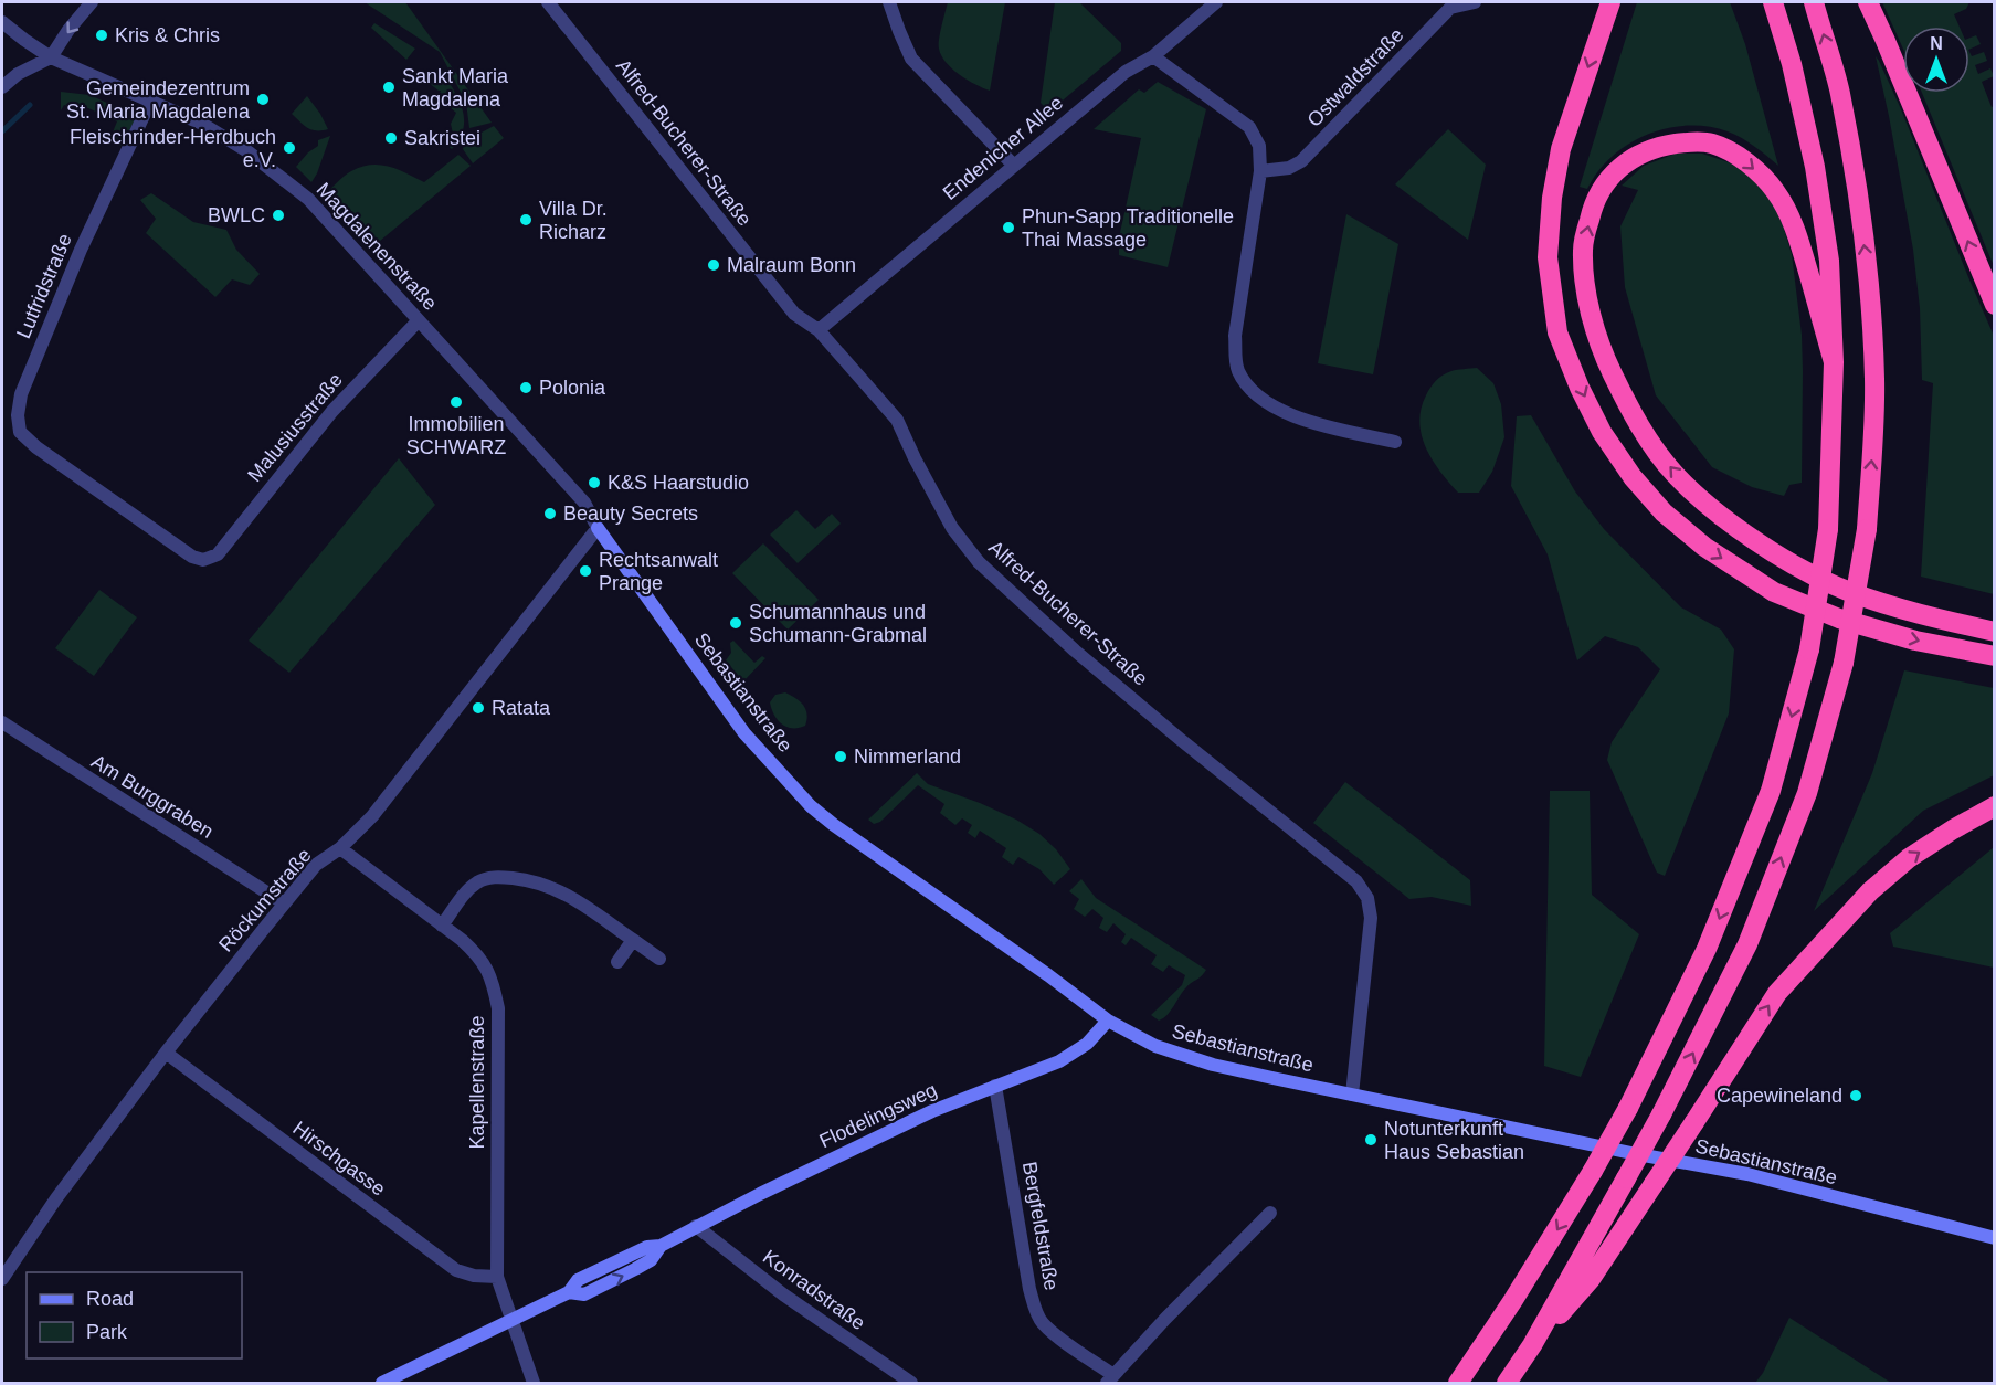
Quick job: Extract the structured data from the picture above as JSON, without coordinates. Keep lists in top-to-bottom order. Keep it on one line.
{"streets":{"street":["Ostwaldstraße","Alfred-Bucherer-Straße","Endenicher Allee","Magdalenenstraße","Lutfridstraße","Malusiusstraße","Sebastianstraße","Am Burggraben","Röckumstraße","Kapellenstraße","Flodelingsweg","Hirschgasse","Bergfeldstraße","Konradstraße"]},"crossings":[["Alfred-Bucherer-Straße","Endenicher Allee"],["Alfred-Bucherer-Straße","Sebastianstraße"],["Magdalenenstraße","Lutfridstraße"],["Magdalenenstraße","Malusiusstraße"],["Magdalenenstraße","Sebastianstraße"],["Magdalenenstraße","Röckumstraße"],["Lutfridstraße","Malusiusstraße"],["Sebastianstraße","Röckumstraße"],["Sebastianstraße","Flodelingsweg"],["Am Burggraben","Röckumstraße"],["Röckumstraße","Kapellenstraße"],["Röckumstraße","Hirschgasse"],["Kapellenstraße","Flodelingsweg"],["Kapellenstraße","Hirschgasse"],["Flodelingsweg","Bergfeldstraße"],["Flodelingsweg","Konradstraße"]],"places":["Kris & Chris","Sankt Maria Magdalena","Gemeindezentrum St. Maria Magdalena","Sakristei","Fleischrinder-Herdbuch e.V.","BWLC","Villa Dr. Richarz","Phun-Sapp Traditionelle Thai Massage","Malraum Bonn","Polonia","Immobilien SCHWARZ","K&S Haarstudio","Beauty Secrets","Rechtsanwalt Prange","Schumannhaus und Schumann-Grabmal","Ratata","Nimmerland","Capewineland","Notunterkunft Haus Sebastian"],"legend":["Road","Park"],"north":"top"}
